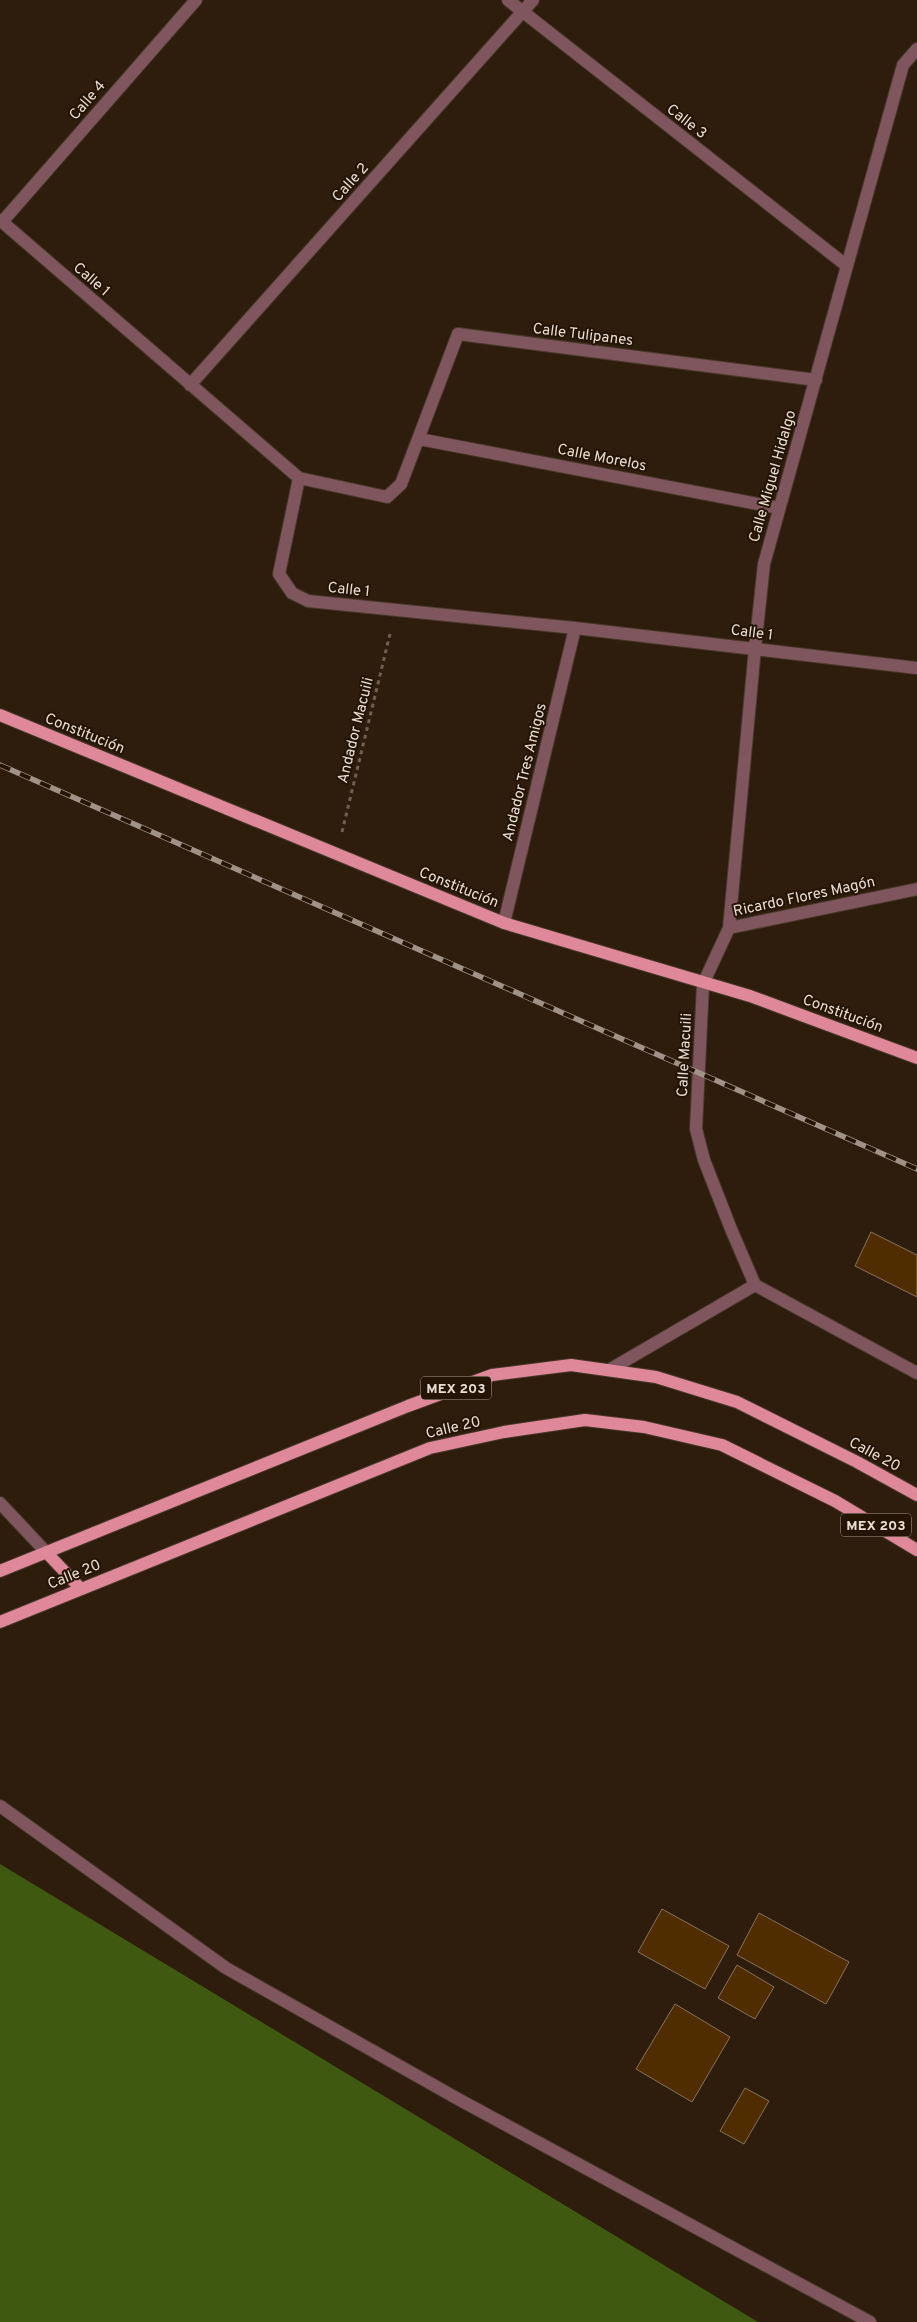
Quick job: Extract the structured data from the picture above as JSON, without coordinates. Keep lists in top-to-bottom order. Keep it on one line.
{"streets":{"main road":["Constitución","MEX 203","Calle 20"],"street":["Calle 4","Calle 3","Calle 2","Calle 1","Calle Tulipanes","Calle Morelos","Calle Miguel Hidalgo","Andador Tres Amigos","Ricardo Flores Magón","Calle Macuili"],"path":["Andador Macuili"]},"crossings":[["Calle 4","Calle 1"],["Calle 3","Calle 2"],["Calle 3","Calle Miguel Hidalgo"],["Calle 2","Calle 1"],["Calle 1","Calle Miguel Hidalgo"],["Calle 1","Andador Macuili"],["Calle 1","Andador Tres Amigos"],["Calle Tulipanes","Calle Morelos"],["Calle Tulipanes","Calle Miguel Hidalgo"],["Calle Morelos","Calle Miguel Hidalgo"],["Calle Miguel Hidalgo","Ricardo Flores Magón"],["Andador Macuili","Constitución"],["Constitución","Andador Tres Amigos"],["Constitución","Ricardo Flores Magón"],["Constitución","Calle Macuili"],["Ricardo Flores Magón","Calle Macuili"]]}
